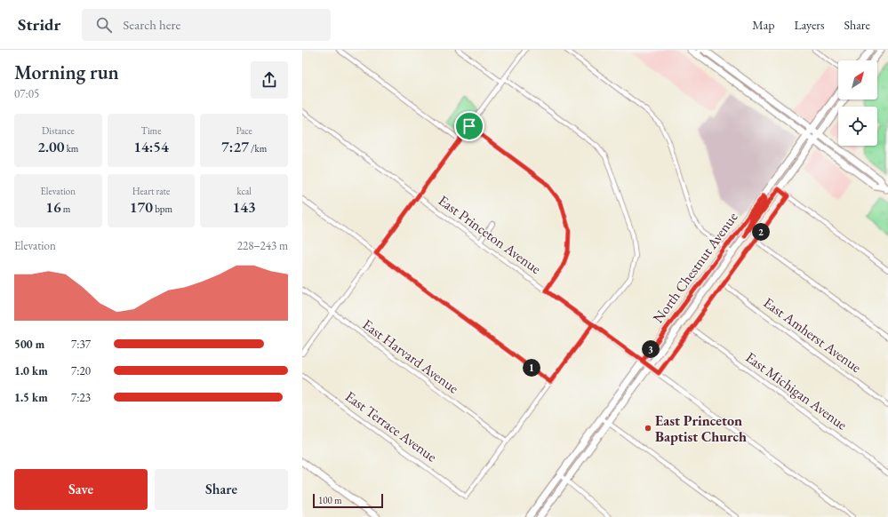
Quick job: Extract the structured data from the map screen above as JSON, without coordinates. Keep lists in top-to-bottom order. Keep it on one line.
{"streets":{"main road":["North Chestnut Avenue"],"street":["East Princeton Avenue","East Amherst Avenue","East Harvard Avenue","East Michigan Avenue","East Terrace Avenue"]},"crossings":[["East Princeton Avenue","North Chestnut Avenue"],["East Harvard Avenue","East Terrace Avenue"]],"places":["East Princeton Baptist Church"],"scale_bar":"100 m","north":"top right","page":{"header":"Stridr","search":"Search here","nav":["Map","Layers","Share"],"heading":["Morning run","07:05"],"stats":[["Distance","2.00 km"],["Time","14:54"],["Pace","7:27 /km"],["Elevation","16 m"],["Heart rate","170 bpm"],["kcal","143"]],"pins":["2","3","1"],"chart":["Elevation","228–243 m"],"list":[{"name":"500 m","note":"7:37"},{"name":"1.0 km","note":"7:20"},{"name":"1.5 km","note":"7:23"}],"buttons":["Save","Share"],"scale":"100 m"}}
